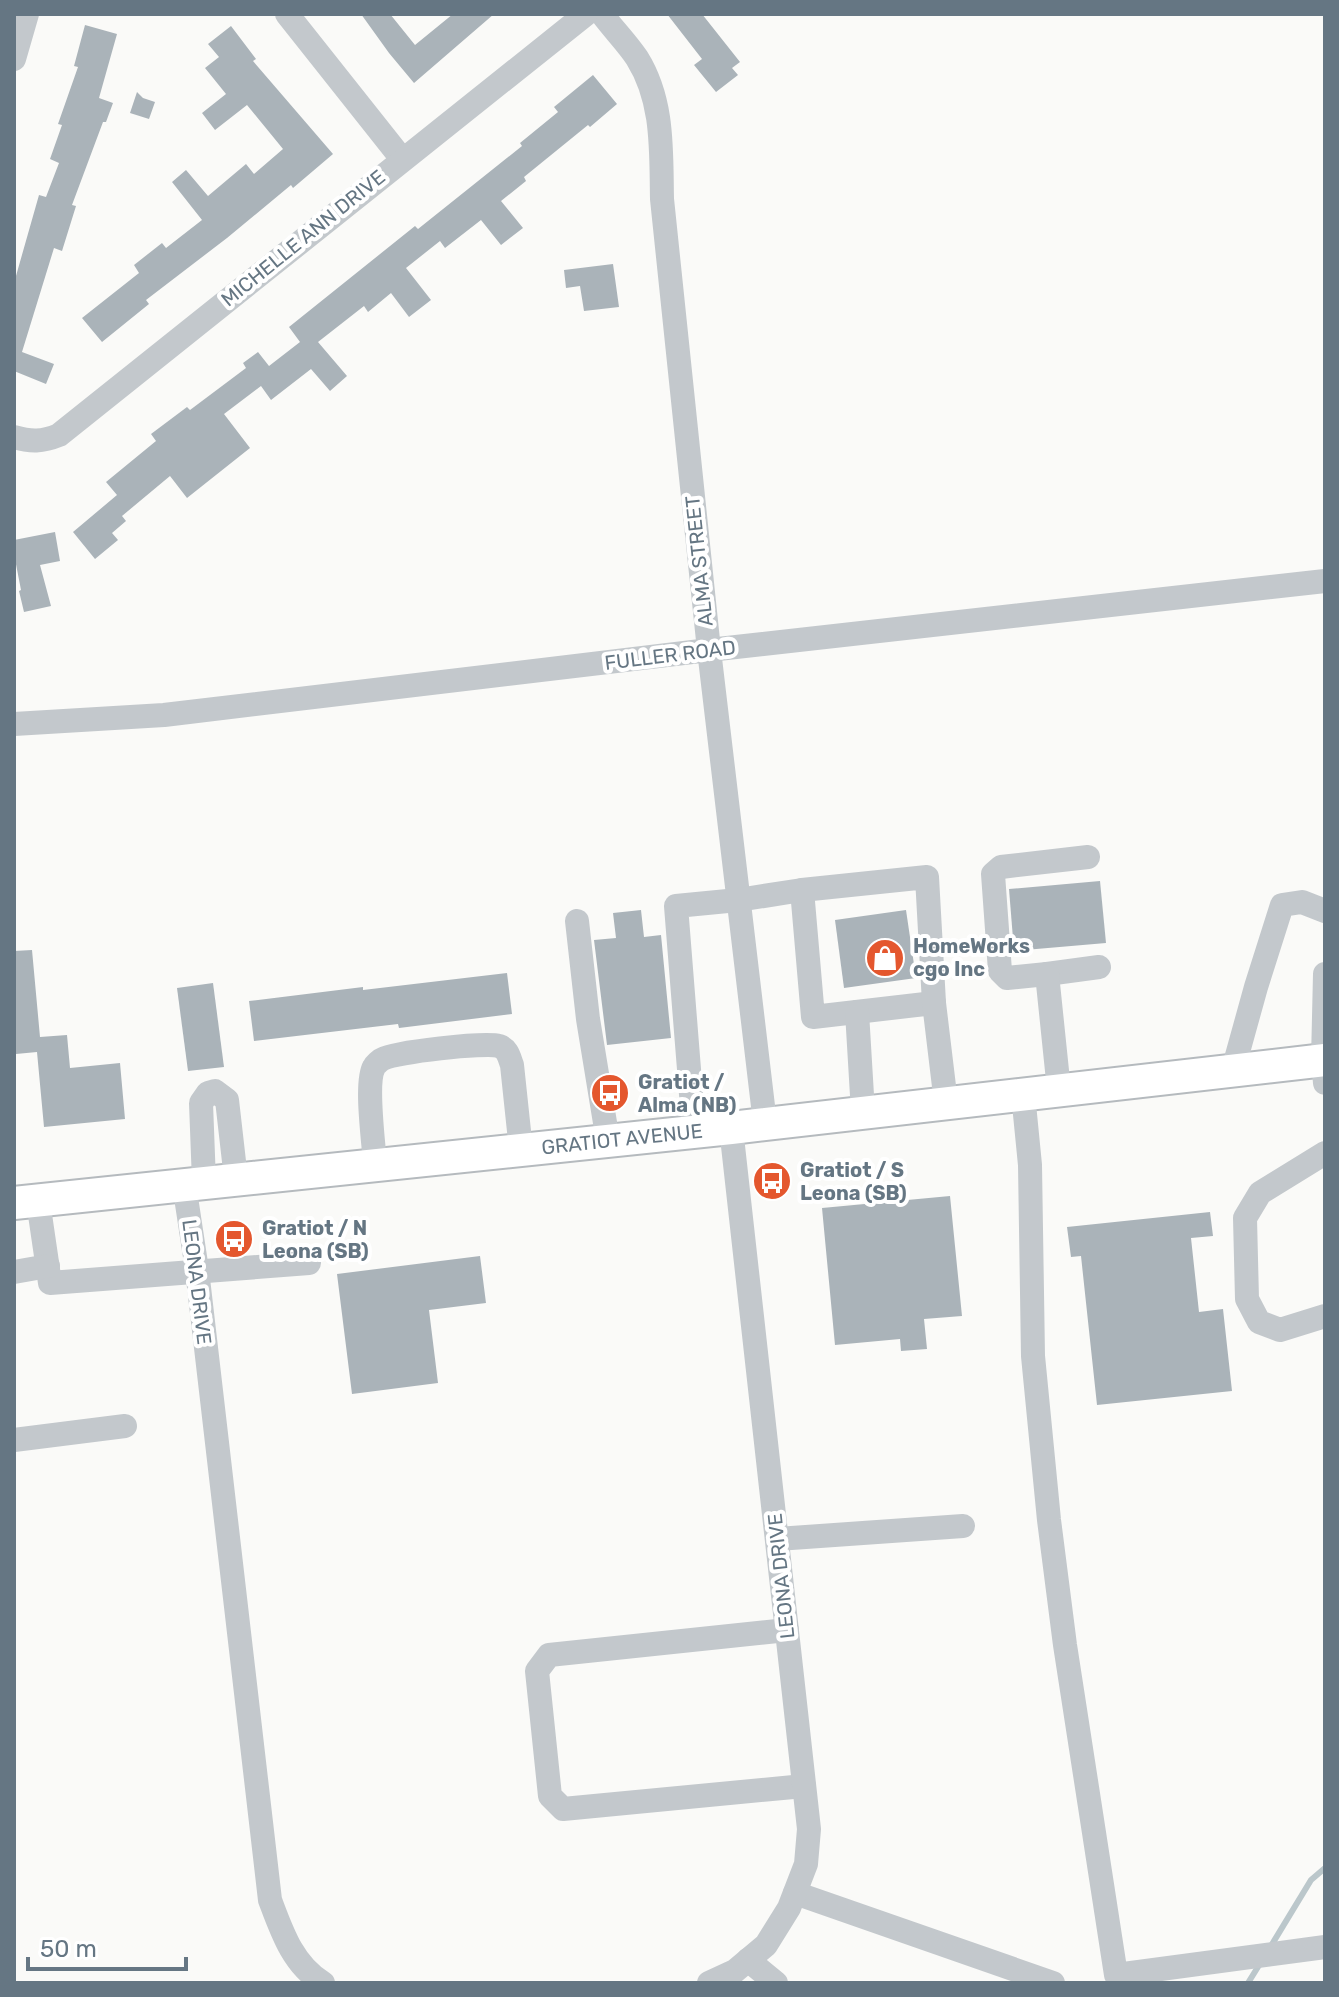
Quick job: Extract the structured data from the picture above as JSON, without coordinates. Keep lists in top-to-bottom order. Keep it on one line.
{"streets":{"main road":["GRATIOT AVENUE"],"street":["MICHELLE ANN DRIVE","ALMA STREET","FULLER ROAD","LEONA DRIVE"]},"crossings":[["ALMA STREET","FULLER ROAD"],["ALMA STREET","GRATIOT AVENUE"],["GRATIOT AVENUE","LEONA DRIVE"]],"places":{"shop":["HomeWorks cgo Inc"],"bus stop":["Gratiot / Alma (NB)","Gratiot / S Leona (SB)","Gratiot / N Leona (SB)"]},"scale_bar":"50 m"}
